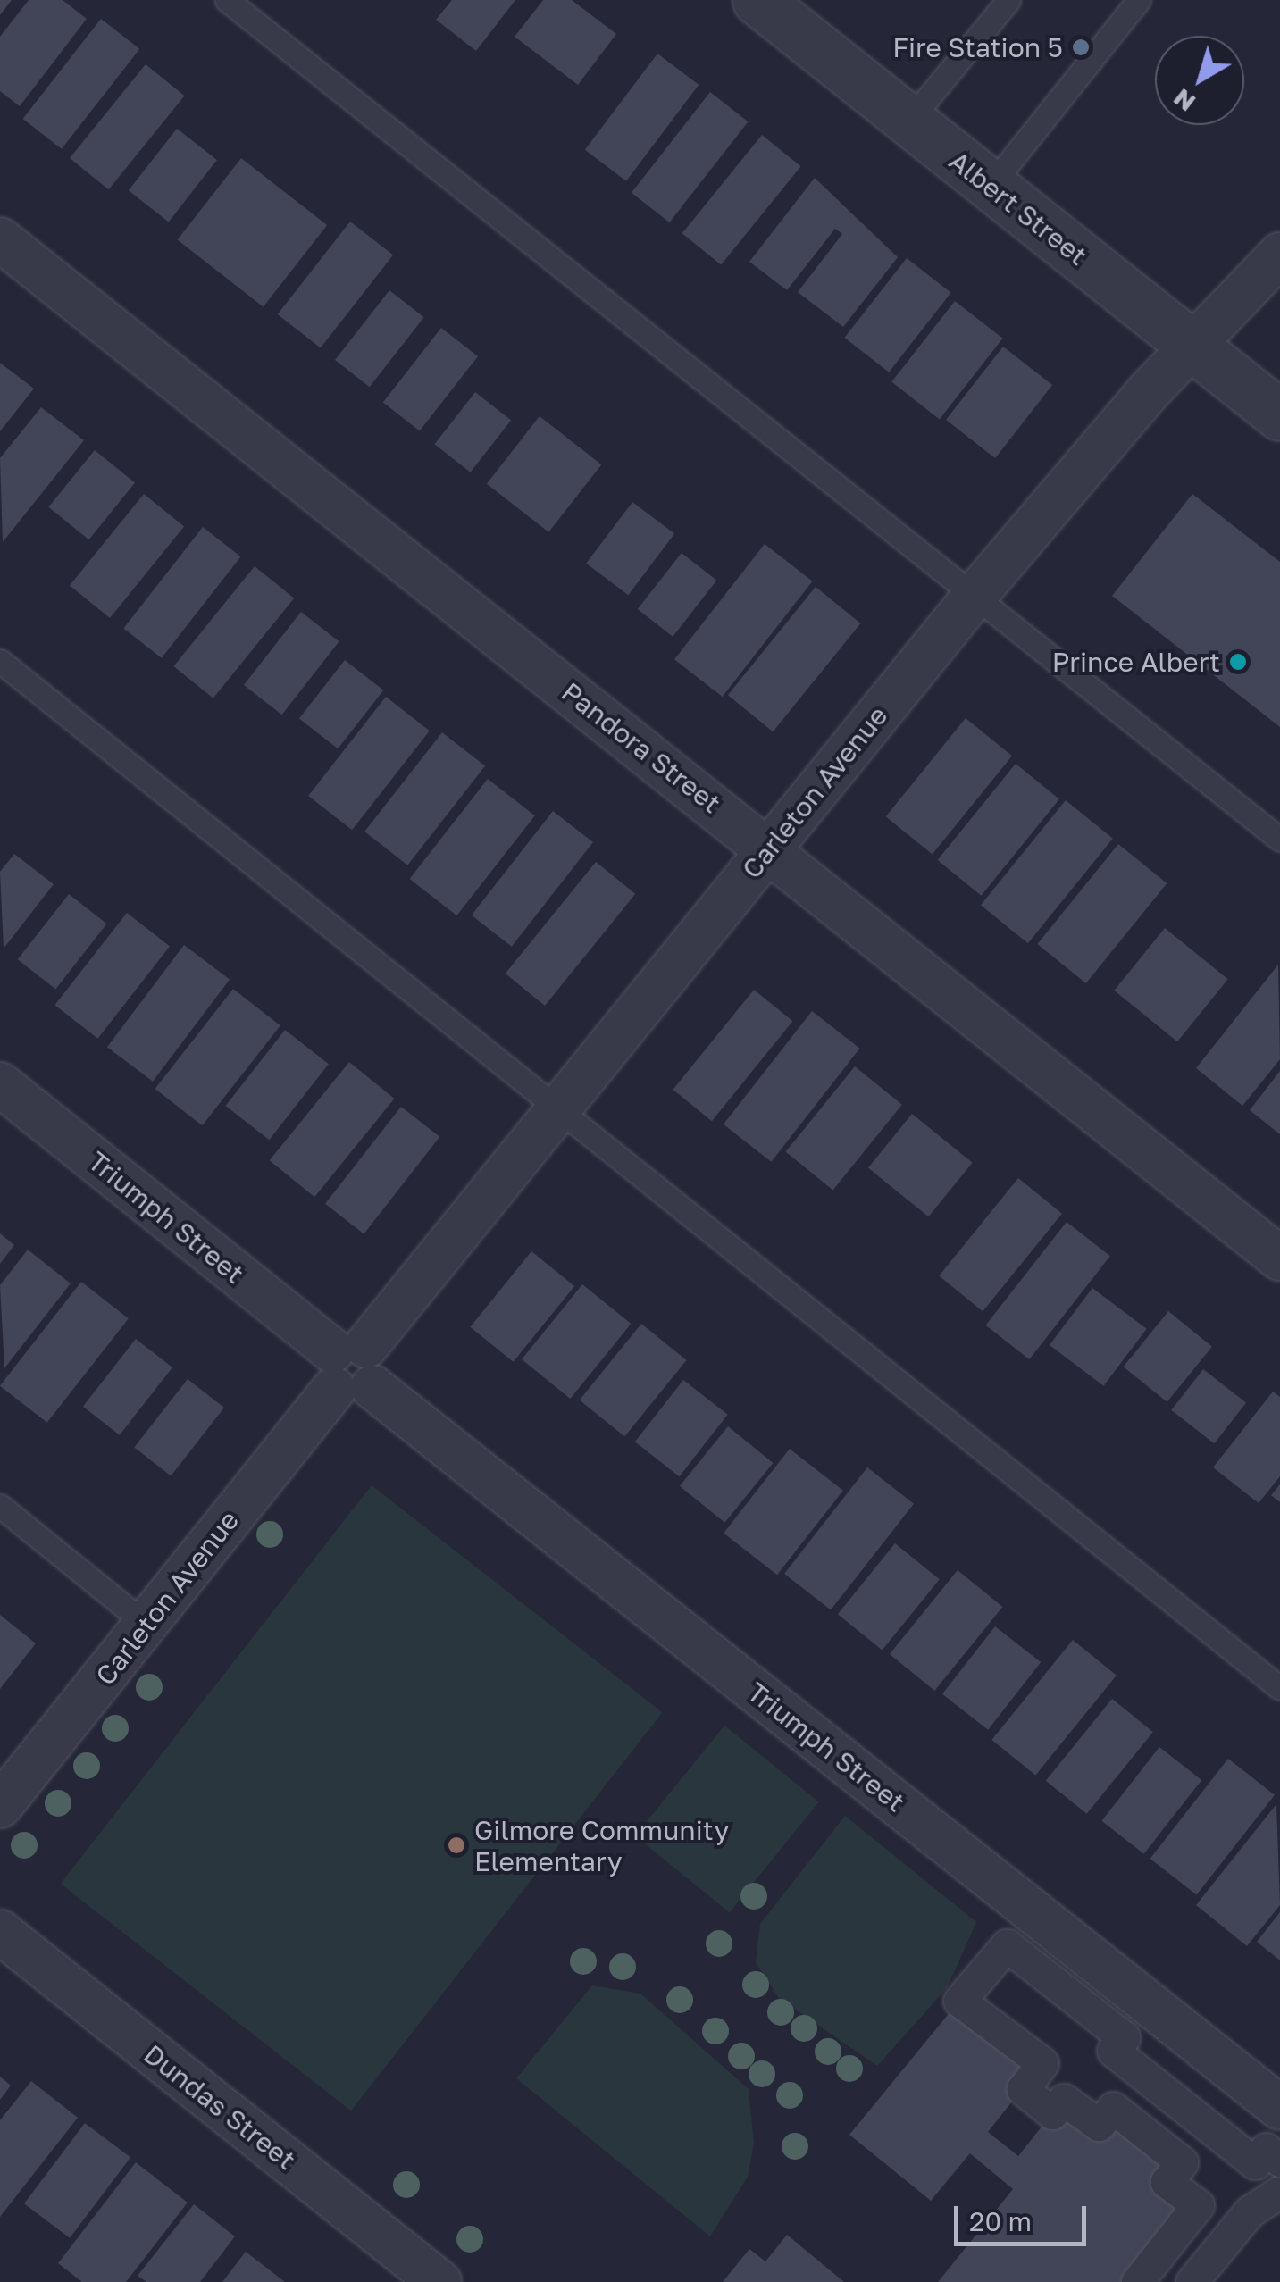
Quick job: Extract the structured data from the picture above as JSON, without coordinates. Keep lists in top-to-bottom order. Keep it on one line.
{"streets":{"street":["Albert Street","Pandora Street","Carleton Avenue","Triumph Street","Dundas Street"]},"crossings":[["Albert Street","Carleton Avenue"],["Pandora Street","Carleton Avenue"],["Carleton Avenue","Triumph Street"]],"places":["Fire Station 5","Prince Albert","Gilmore Community Elementary"],"scale_bar":"20 m","north":"bottom left"}
